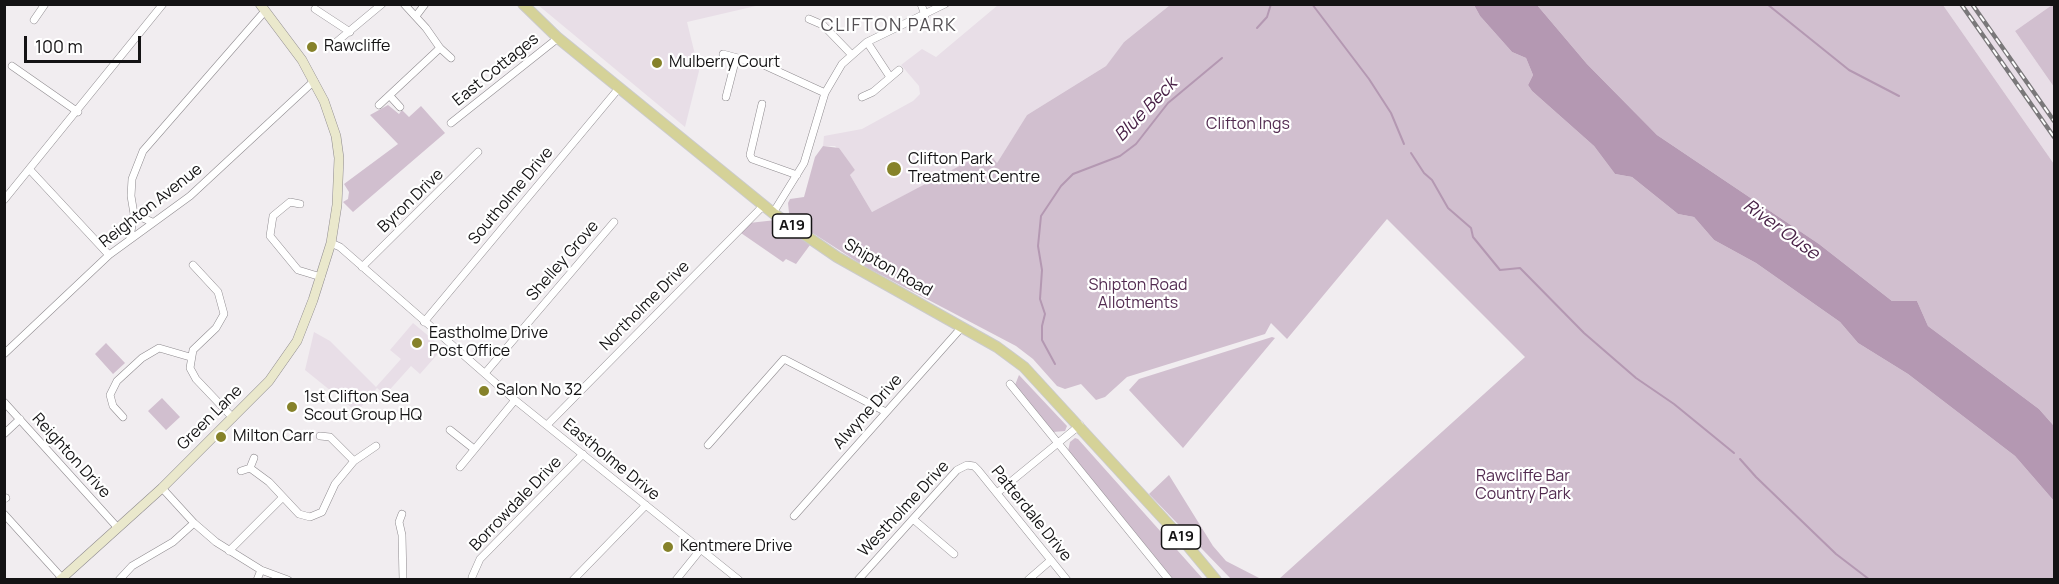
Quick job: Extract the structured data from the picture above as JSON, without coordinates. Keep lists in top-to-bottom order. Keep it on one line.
{"streets":{"main road":["A19","Shipton Road"],"street":["East Cottages","Southolme Drive","Byron Drive","Reighton Avenue","Shelley Grove","Northolme Drive","Alwyne Drive","Green Lane","Reighton Drive","Eastholme Drive","Borrowdale Drive","Westholme Drive","Patterdale Drive"]},"crossings":[["East Cottages","Shipton Road"],["Southolme Drive","Shipton Road"],["Southolme Drive","Eastholme Drive"],["Byron Drive","Eastholme Drive"],["Reighton Avenue","Green Lane"],["Shelley Grove","Eastholme Drive"],["Shipton Road","Northolme Drive"],["Shipton Road","Alwyne Drive"],["Northolme Drive","Eastholme Drive"],["Green Lane","Reighton Drive"],["Green Lane","Eastholme Drive"],["Eastholme Drive","Borrowdale Drive"],["Westholme Drive","Patterdale Drive"]],"districts":["CLIFTON PARK"],"water":["Blue Beck","River Ouse"],"parks":["Clifton Ings","Shipton Road Allotments","Rawcliffe Bar Country Park"],"places":["Rawcliffe","Mulberry Court","Clifton Park Treatment Centre","Eastholme Drive Post Office","Salon No 32","1st Clifton Sea Scout Group HQ","Milton Carr","Kentmere Drive"],"scale_bar":"100 m"}
